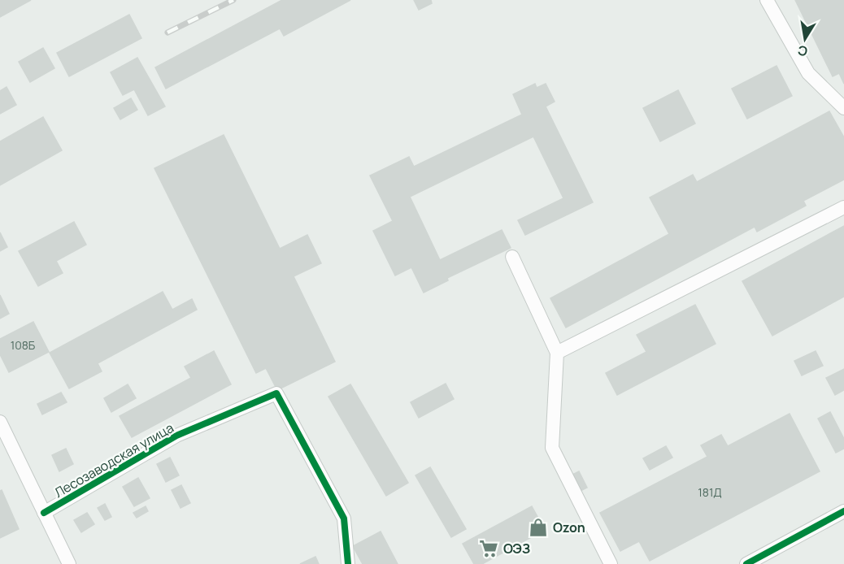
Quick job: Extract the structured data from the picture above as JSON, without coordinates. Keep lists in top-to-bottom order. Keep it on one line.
{"streets":{"street":["Лесозаводская улица"]},"places":{"shop":["Ozon"],"supermarket":["ОЭЗ"]},"house_numbers":["108Б","181Д"],"north":"bottom"}
